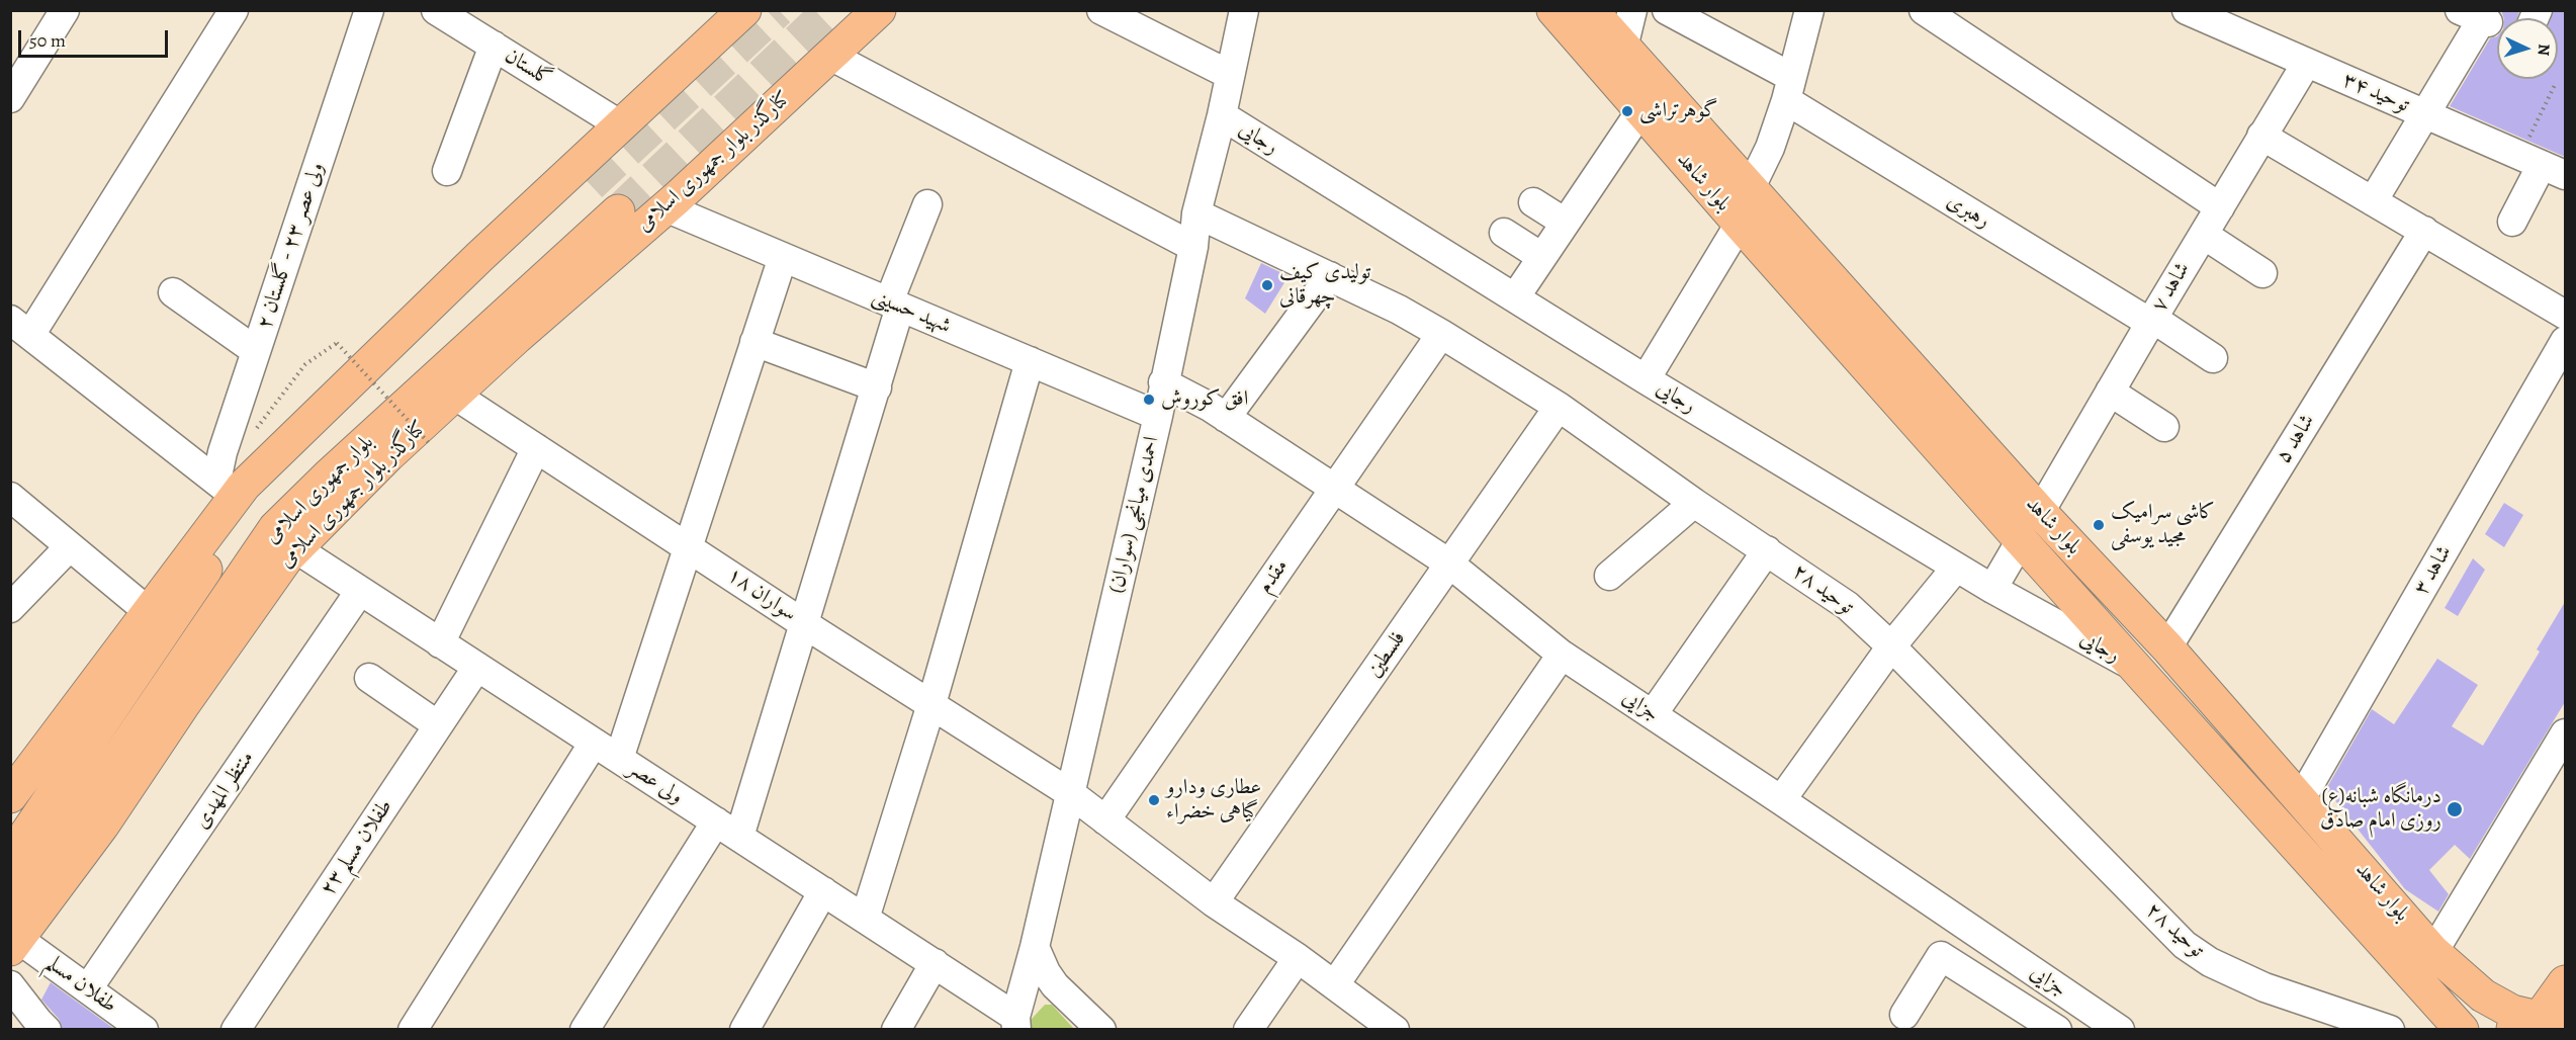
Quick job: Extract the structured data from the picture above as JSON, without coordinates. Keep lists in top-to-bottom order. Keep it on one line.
{"streets":{"main road":["کنارگذر بلوار جمهوری اسلامی","بلوار شاهد","بلوار جمهوری اسلامی"],"street":["گلستان","توحید ۳۴","رجایی","رهبری","ولی عصر ۲۳ - گلستان ۲","شاهد ۷","شهید حسینی","شاهد ۵","احمدی میانجی (سواران)","شاهد ۳","مقدم","توحید ۲۸","سواران ۱۸","فلسطین","جزایی","ولی عصر","منتظر المهدی","طفلان مسلم ۲۳","طفلان مسلم"]},"crossings":[["توحید ۳۴","شاهد ۷"],["رجایی","بلوار شاهد"],["رجایی","احمدی میانجی (سواران)"],["کنارگذر بلوار جمهوری اسلامی","شهید حسینی"],["کنارگذر بلوار جمهوری اسلامی","سواران ۱۸"],["کنارگذر بلوار جمهوری اسلامی","ولی عصر"],["کنارگذر بلوار جمهوری اسلامی","طفلان مسلم"],["بلوار شاهد","شاهد ۷"],["بلوار شاهد","شاهد ۵"],["بلوار شاهد","شاهد ۳"],["رهبری","شاهد ۷"],["شهید حسینی","احمدی میانجی (سواران)"],["احمدی میانجی (سواران)","توحید ۲۸"],["احمدی میانجی (سواران)","سواران ۱۸"],["احمدی میانجی (سواران)","جزایی"],["احمدی میانجی (سواران)","ولی عصر"],["مقدم","توحید ۲۸"],["مقدم","سواران ۱۸"],["مقدم","جزایی"],["توحید ۲۸","فلسطین"],["سواران ۱۸","فلسطین"],["فلسطین","جزایی"],["ولی عصر","منتظر المهدی"],["ولی عصر","طفلان مسلم ۲۳"],["منتظر المهدی","طفلان مسلم"]],"places":["گوهرتراشی","تولیدی کیف چهرقانی","افق کوروش","کاشی سرامیک مجید یوسفی","عطاری ودارو گیاهی خضراء","(ع)درمانگاه شبانه روزی امام صادق"],"scale_bar":"50 m","north":"right"}
